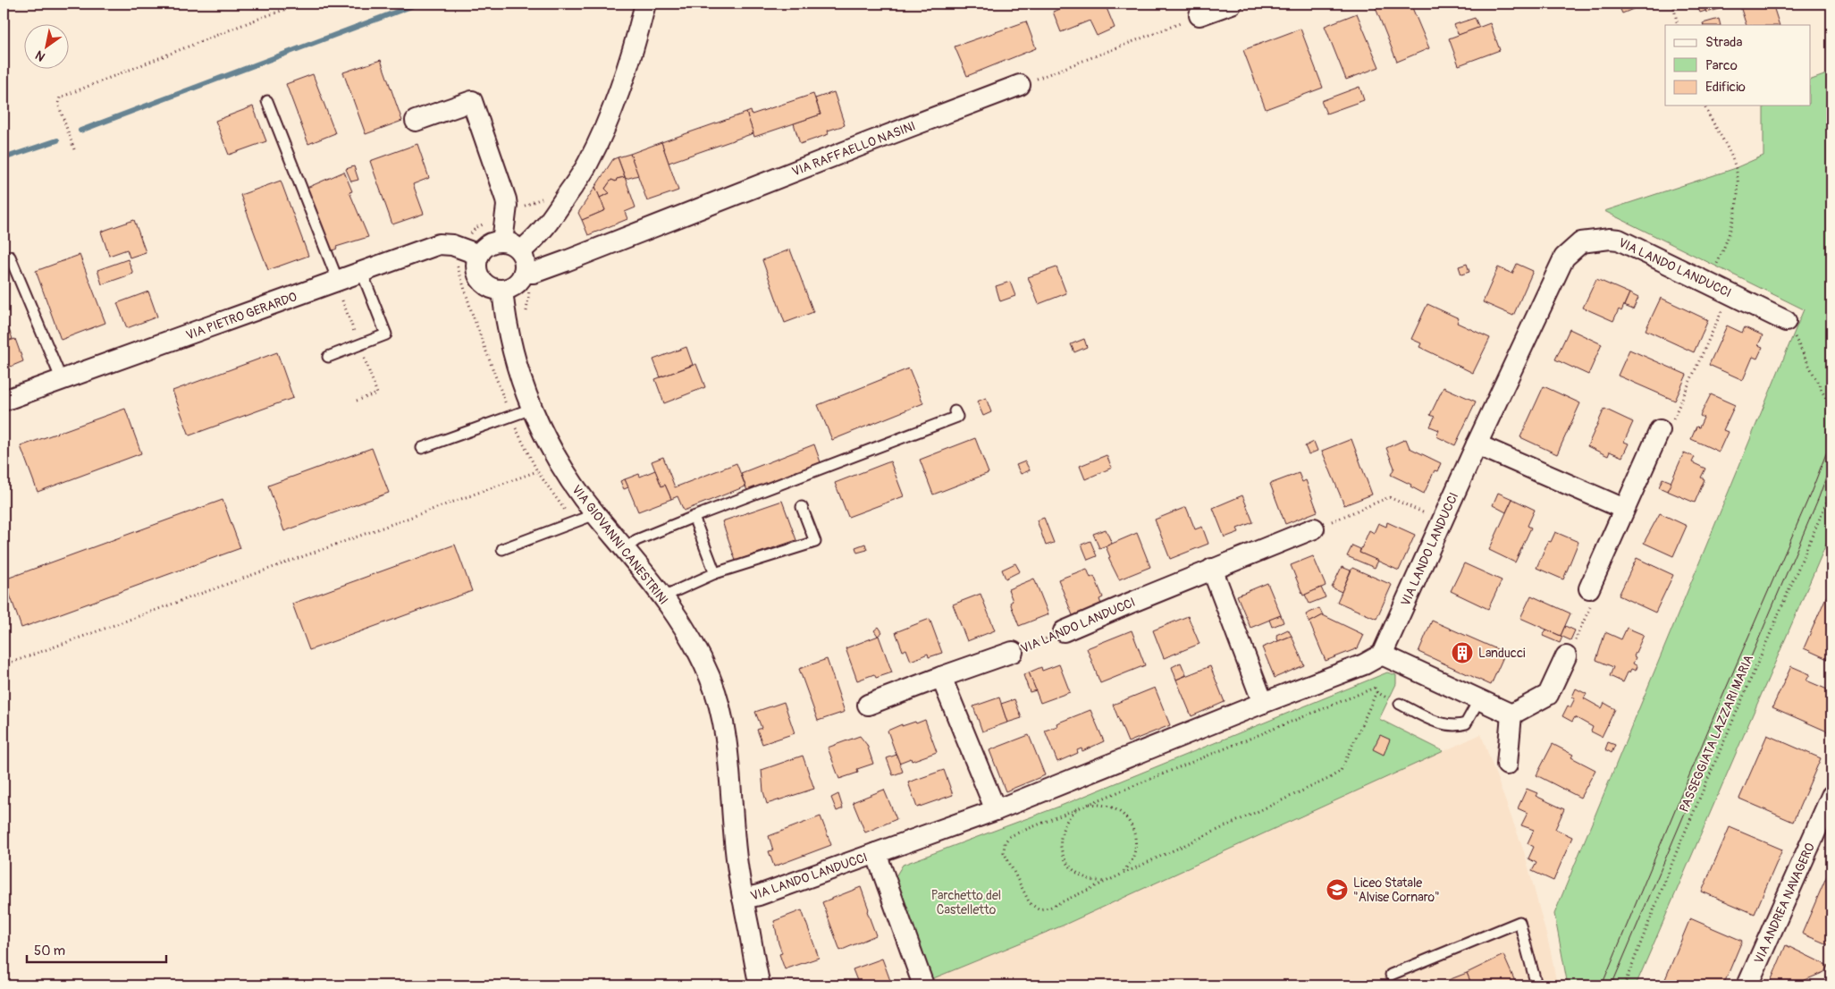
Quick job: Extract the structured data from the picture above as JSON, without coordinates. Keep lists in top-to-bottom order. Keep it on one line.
{"streets":{"street":["VIA RAFFAELLO NASINI","VIA LANDO LANDUCCI","VIA PIETRO GERARDO","VIA GIOVANNI CANESTRINI","VIA ANDREA NAVAGERO"],"path":["PASSEGGIATA LAZZARI MARIA"]},"crossings":[["VIA RAFFAELLO NASINI","VIA PIETRO GERARDO"],["VIA RAFFAELLO NASINI","VIA GIOVANNI CANESTRINI"],["VIA LANDO LANDUCCI","VIA GIOVANNI CANESTRINI"],["VIA PIETRO GERARDO","VIA GIOVANNI CANESTRINI"]],"parks":["Parchetto del Castelletto"],"places":{"building":["Landucci"],"school or university":["Liceo Statale \"Alvise Cornaro\""]},"legend":["Strada","Parco","Edificio"],"scale_bar":"50 m","north":"bottom left"}
